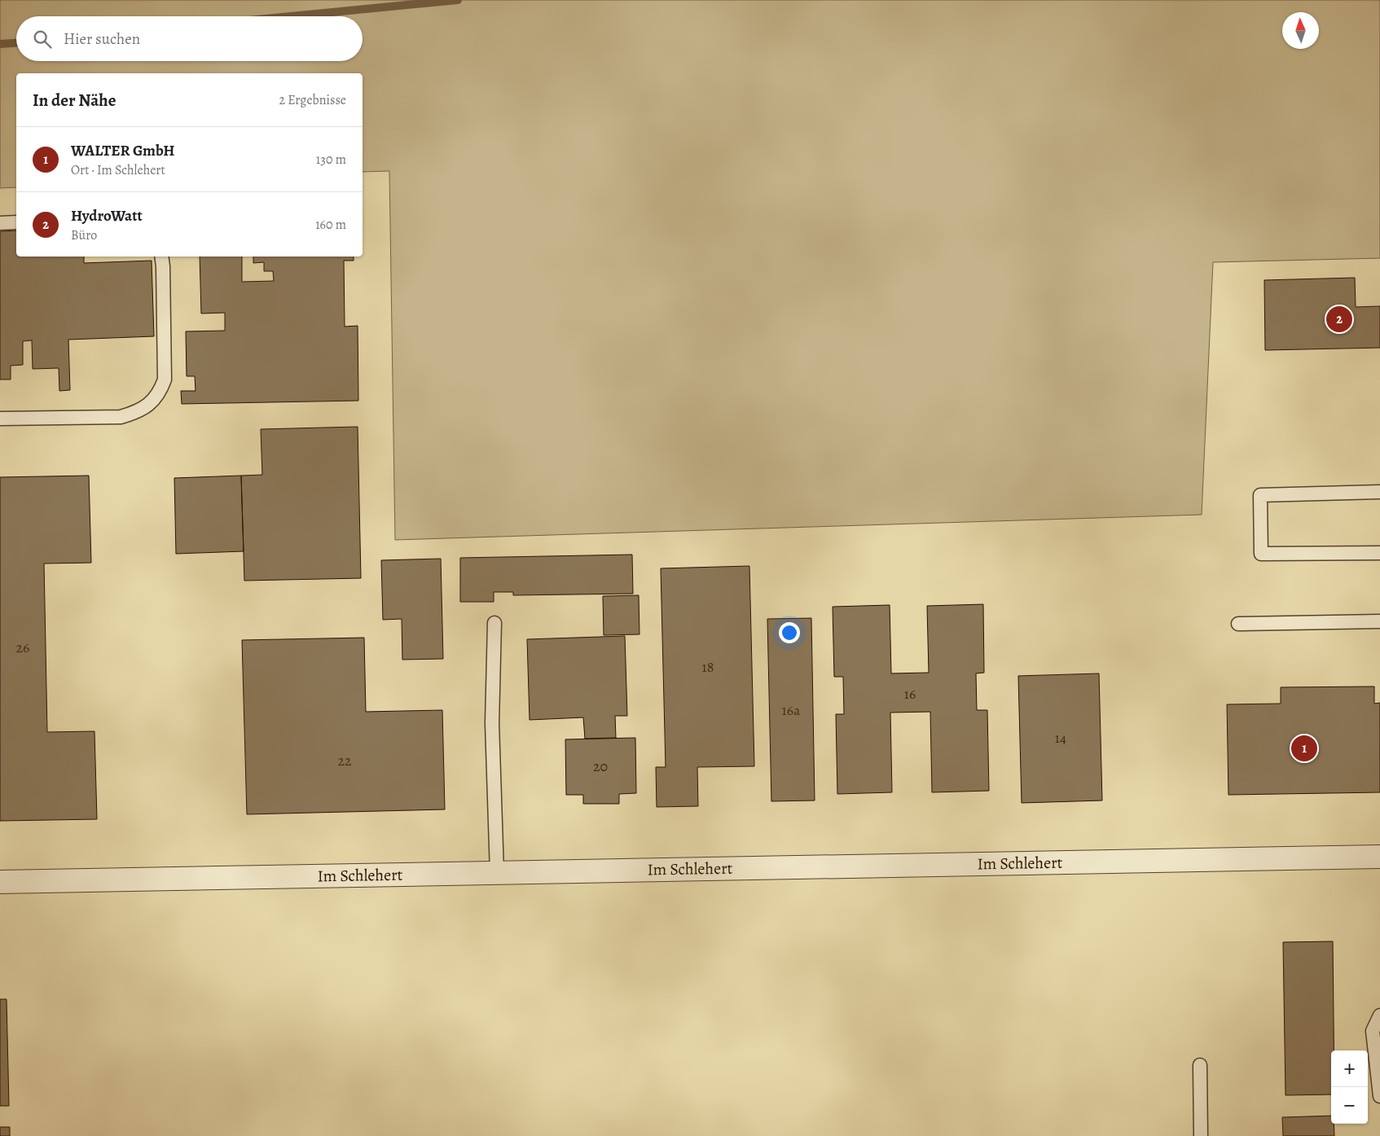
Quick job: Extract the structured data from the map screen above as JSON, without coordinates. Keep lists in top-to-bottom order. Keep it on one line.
{"streets":{"street":["Im Schlehert"]},"house_numbers":["26","18","16","16a","14","22","20"],"north":"top","page":{"search":"Hier suchen","heading":["In der Nähe","2 Ergebnisse"],"list":[{"mark":"1","name":"WALTER GmbH","note":"Ort · Im Schlehert","value":"130 m"},{"mark":"2","name":"HydroWatt","note":"Büro","value":"160 m"}],"pins":["2","1"],"map_buttons":["+","−"]}}
